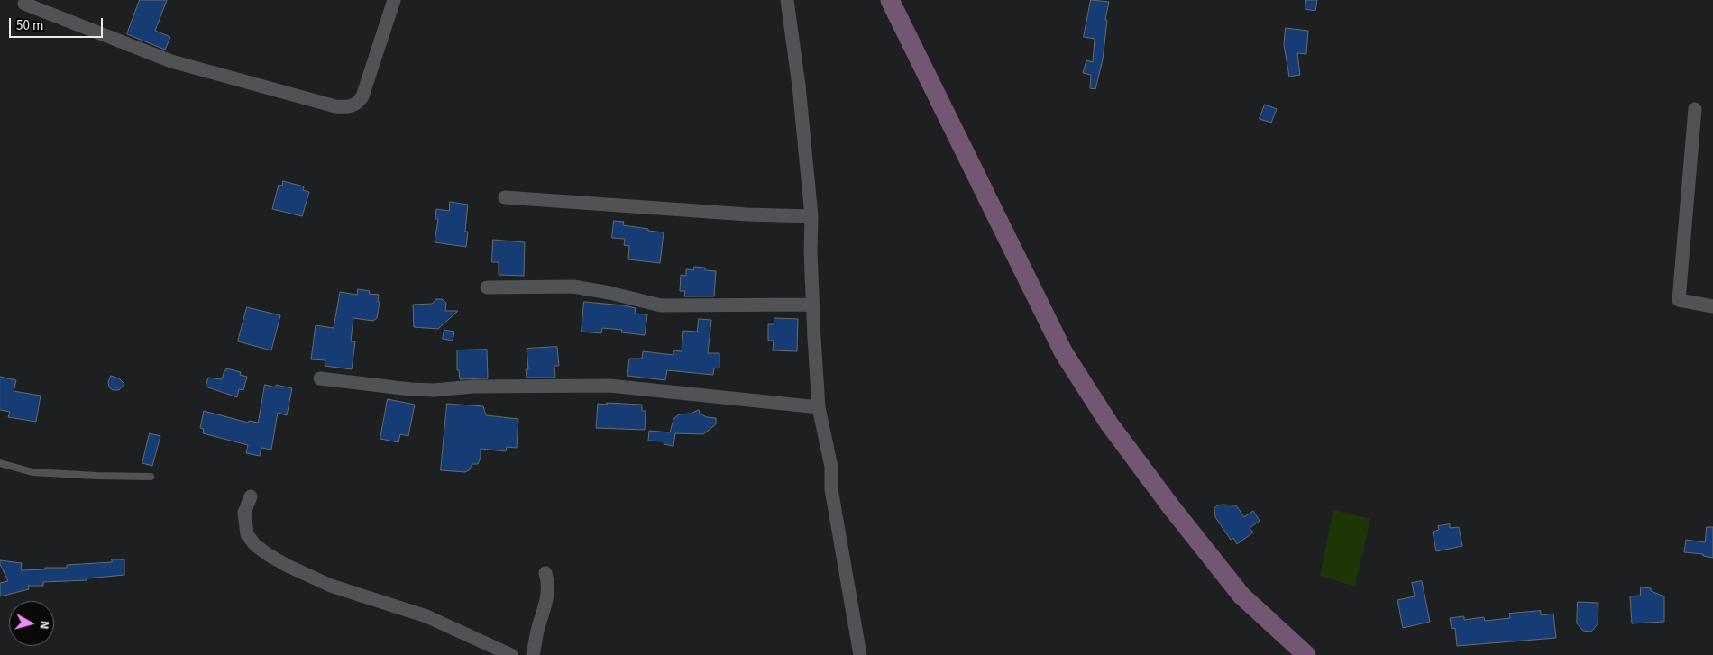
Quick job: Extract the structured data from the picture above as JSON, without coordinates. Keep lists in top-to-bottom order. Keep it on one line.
{"scale_bar":"50 m","north":"right"}
